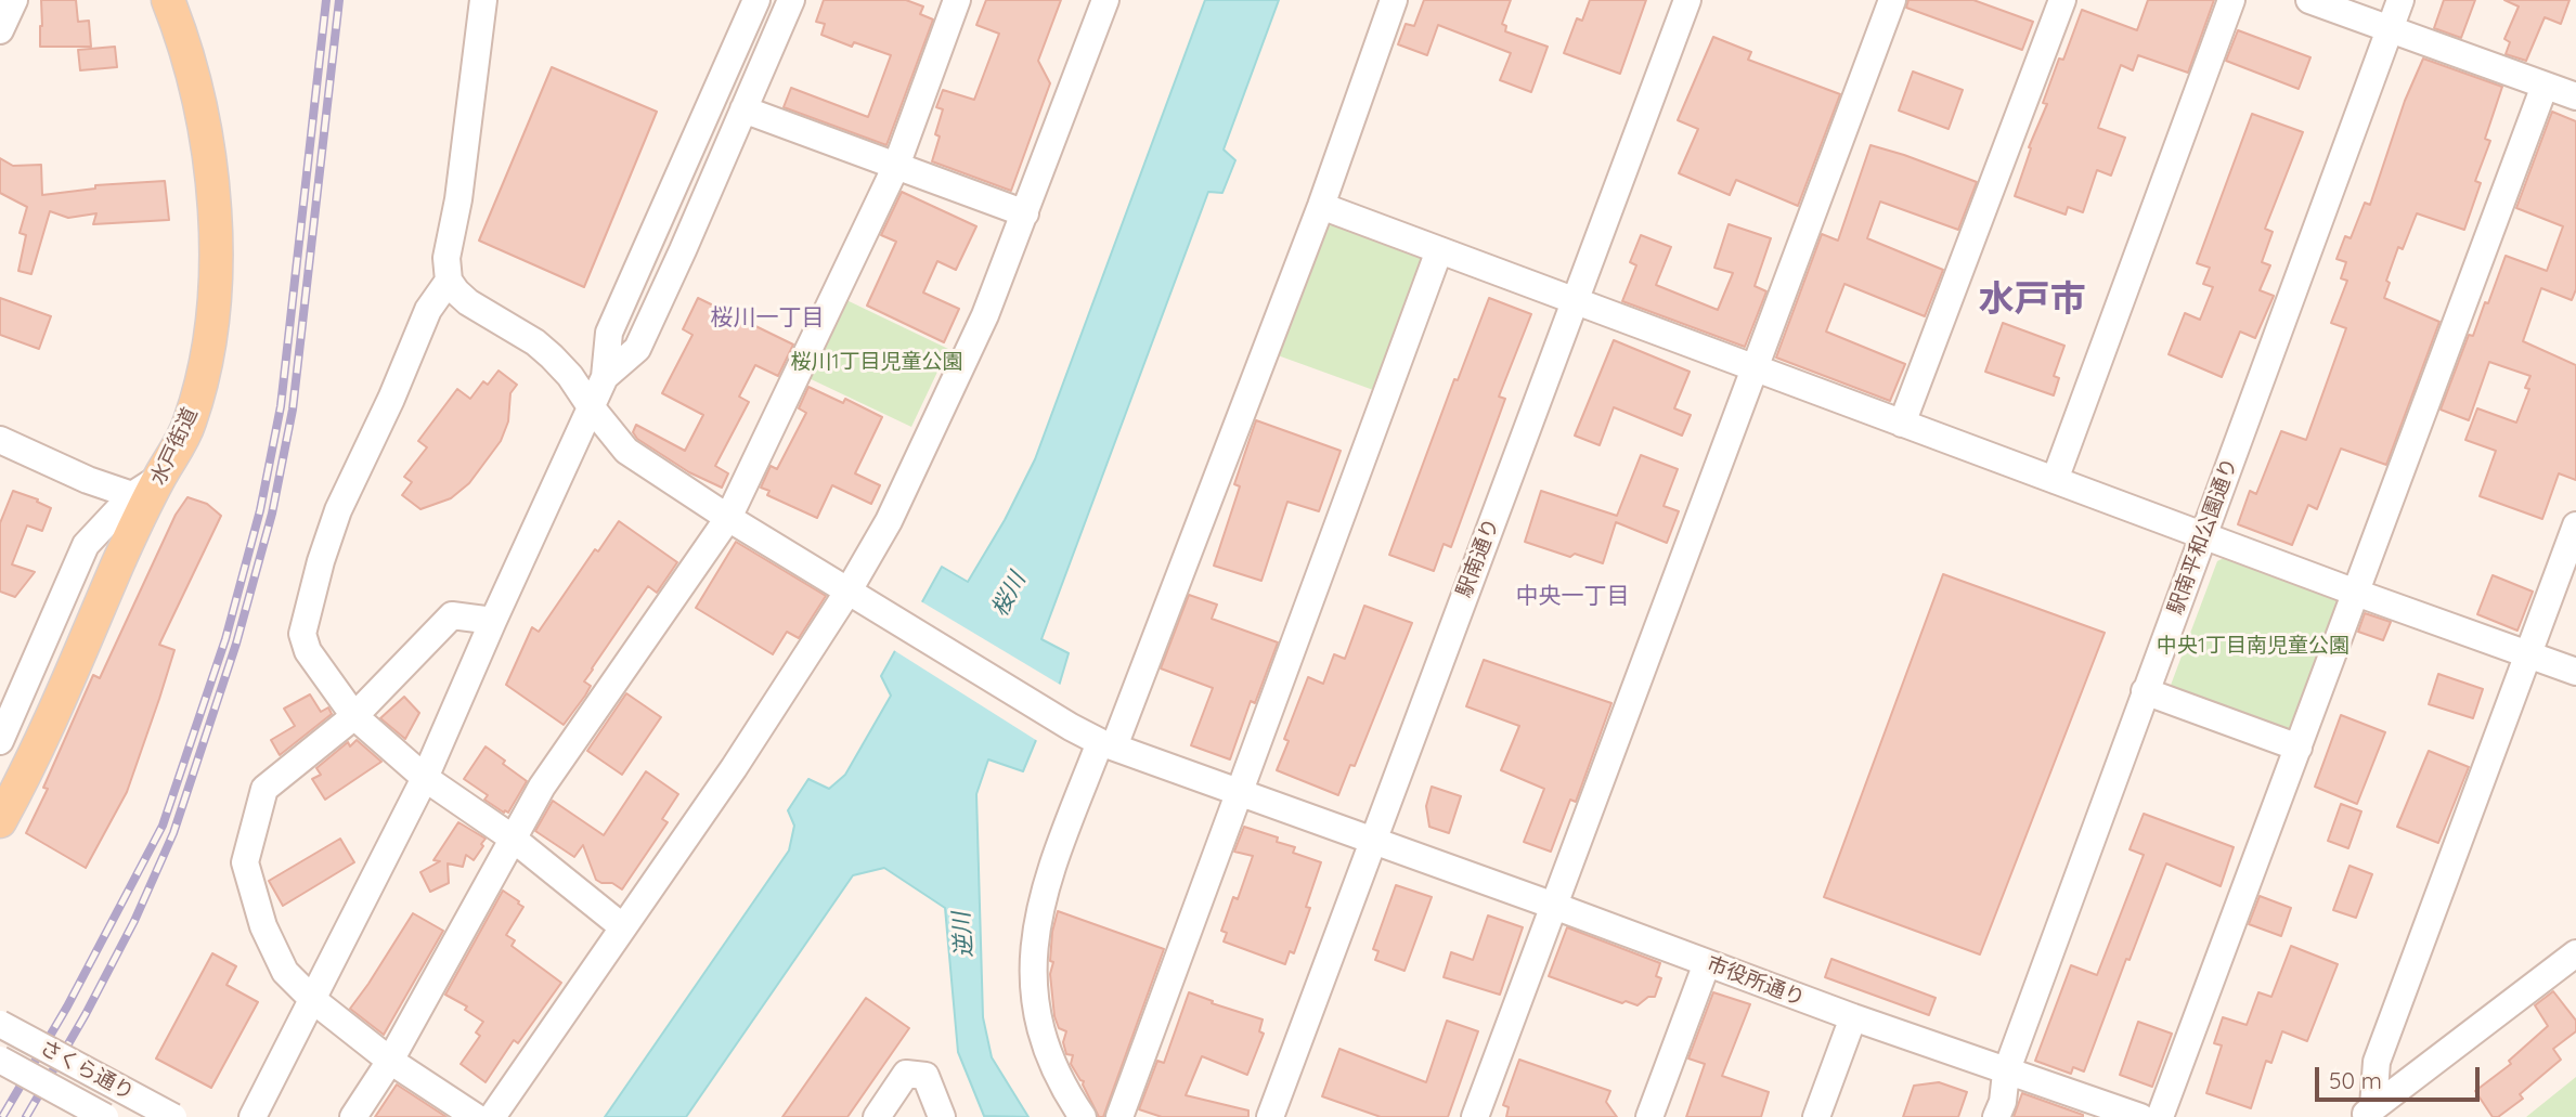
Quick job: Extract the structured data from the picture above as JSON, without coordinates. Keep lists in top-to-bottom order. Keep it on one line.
{"streets":{"main road":["水戸街道"],"street":["駅南平和公園通り","駅南通り","市役所通り","さくら通り"]},"crossings":[["駅南平和公園通り","市役所通り"],["駅南通り","市役所通り"]],"districts":["水戸市","桜川一丁目","中央一丁目"],"water":["桜川","逆川"],"parks":["桜川1丁目児童公園","中央1丁目南児童公園"],"scale_bar":"50 m"}
